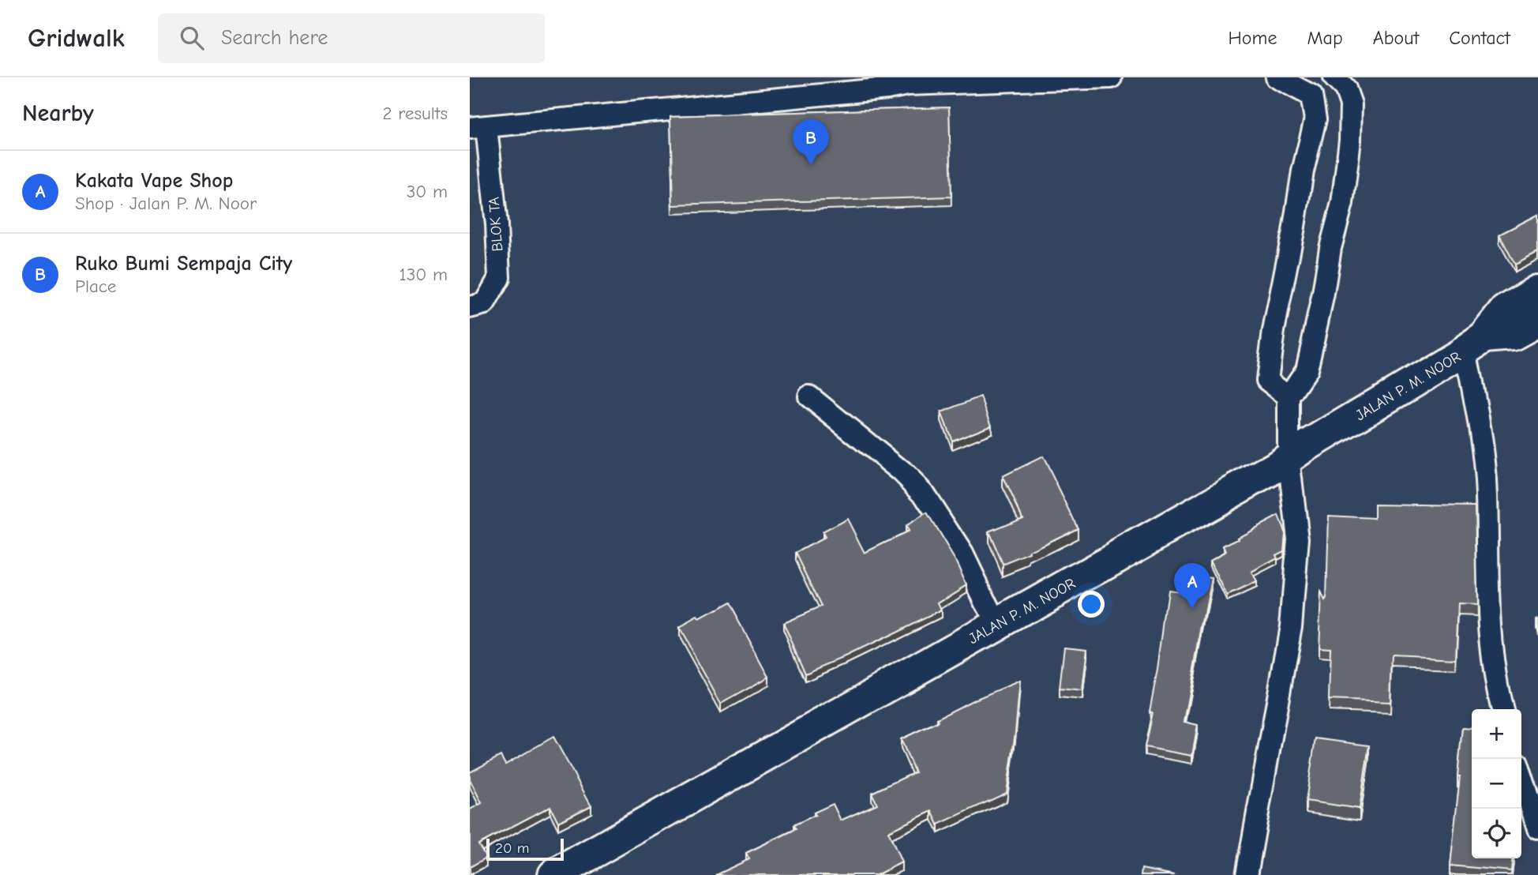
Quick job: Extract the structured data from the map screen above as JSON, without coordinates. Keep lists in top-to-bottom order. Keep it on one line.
{"streets":{"highway":["JALAN P. M. NOOR"],"street":["BLOK TA"]},"scale_bar":"20 m","page":{"header":"Gridwalk","search":"Search here","nav":["Home","Map","About","Contact"],"heading":["Nearby","2 results"],"pins":["B","A"],"list":[{"mark":"A","name":"Kakata Vape Shop","note":"Shop · Jalan P. M. Noor","value":"30 m"},{"mark":"B","name":"Ruko Bumi Sempaja City","note":"Place","value":"130 m"}],"map_buttons":["+","−"],"scale":"20 m"}}
